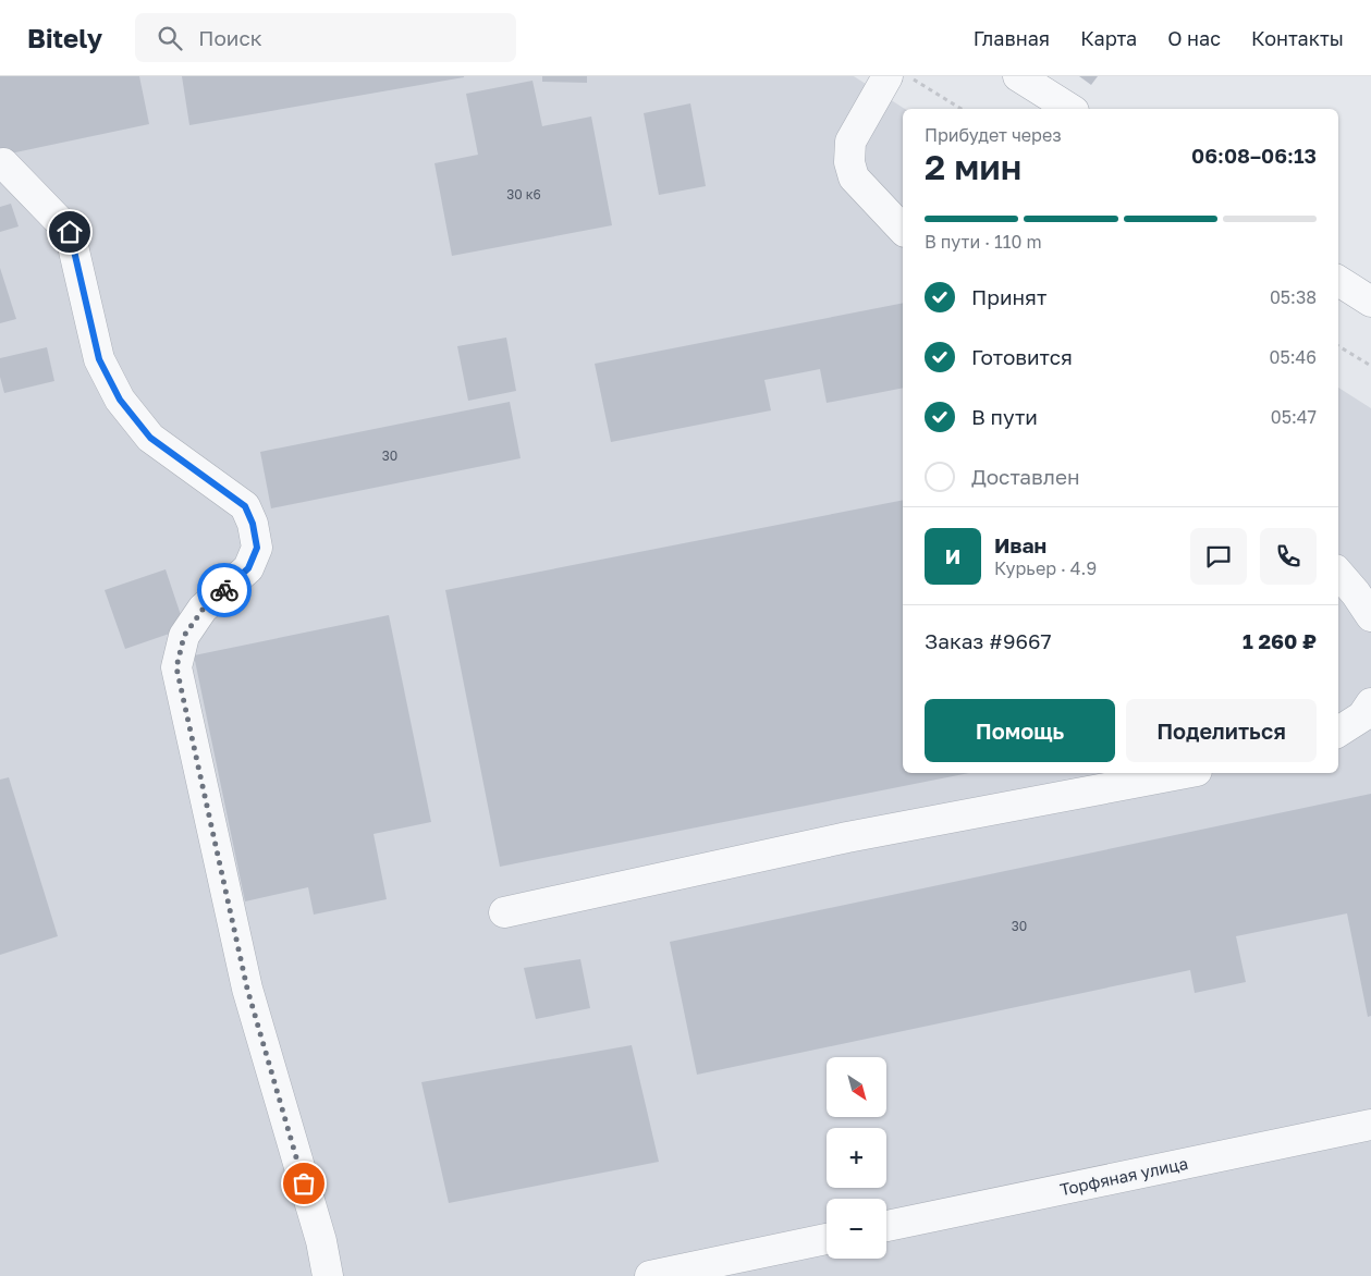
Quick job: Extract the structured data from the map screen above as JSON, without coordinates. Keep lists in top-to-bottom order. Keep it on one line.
{"streets":{"street":["Торфяная улица"]},"house_numbers":["30 к6","30","30"],"north":"bottom right","page":{"header":"Bitely","search":"Поиск","nav":["Главная","Карта","О нас","Контакты"],"heading":["2 мин","Прибудет через","06:08–06:13"],"panel":["Иван","Курьер · 4.9","Заказ #9667","1 260 ₽"],"bar":"В пути · 110 m","list":[["Принят","05:38"],["Готовится","05:46"],["В пути","05:47"],"Доставлен"],"round":"И","buttons":["Помощь","Поделиться"],"map_buttons":["+","−"]}}
